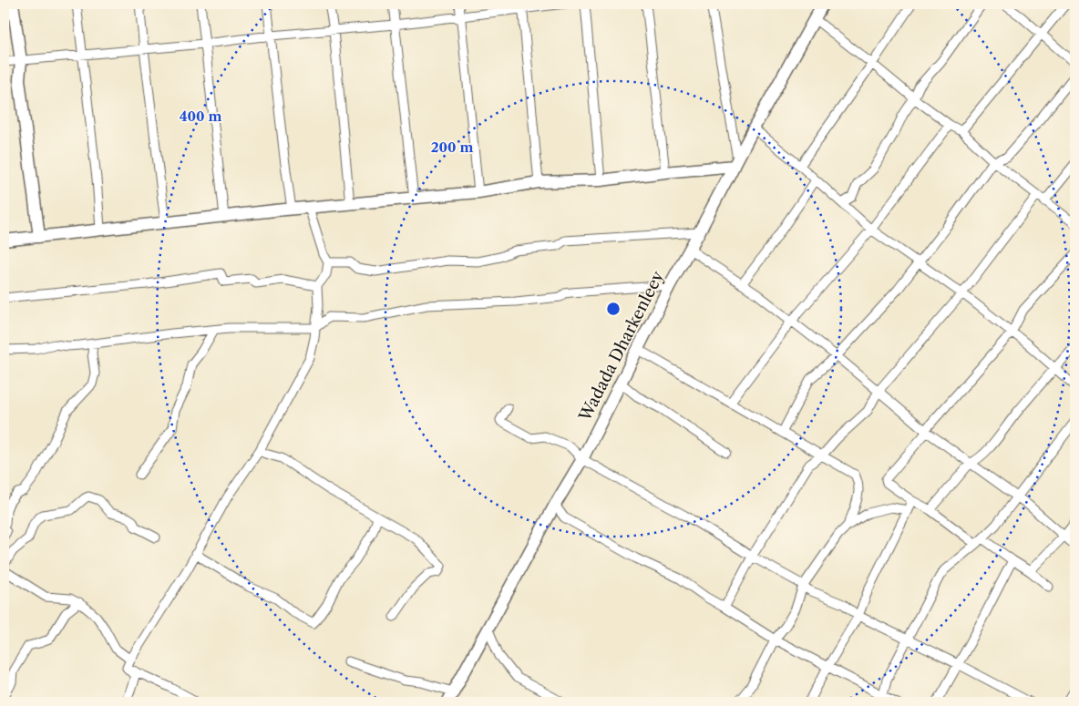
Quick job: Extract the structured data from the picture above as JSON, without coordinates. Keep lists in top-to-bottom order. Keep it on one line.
{"streets":{"street":["Wadada Dharkenleey"]},"rings":["400 m","200 m"]}
